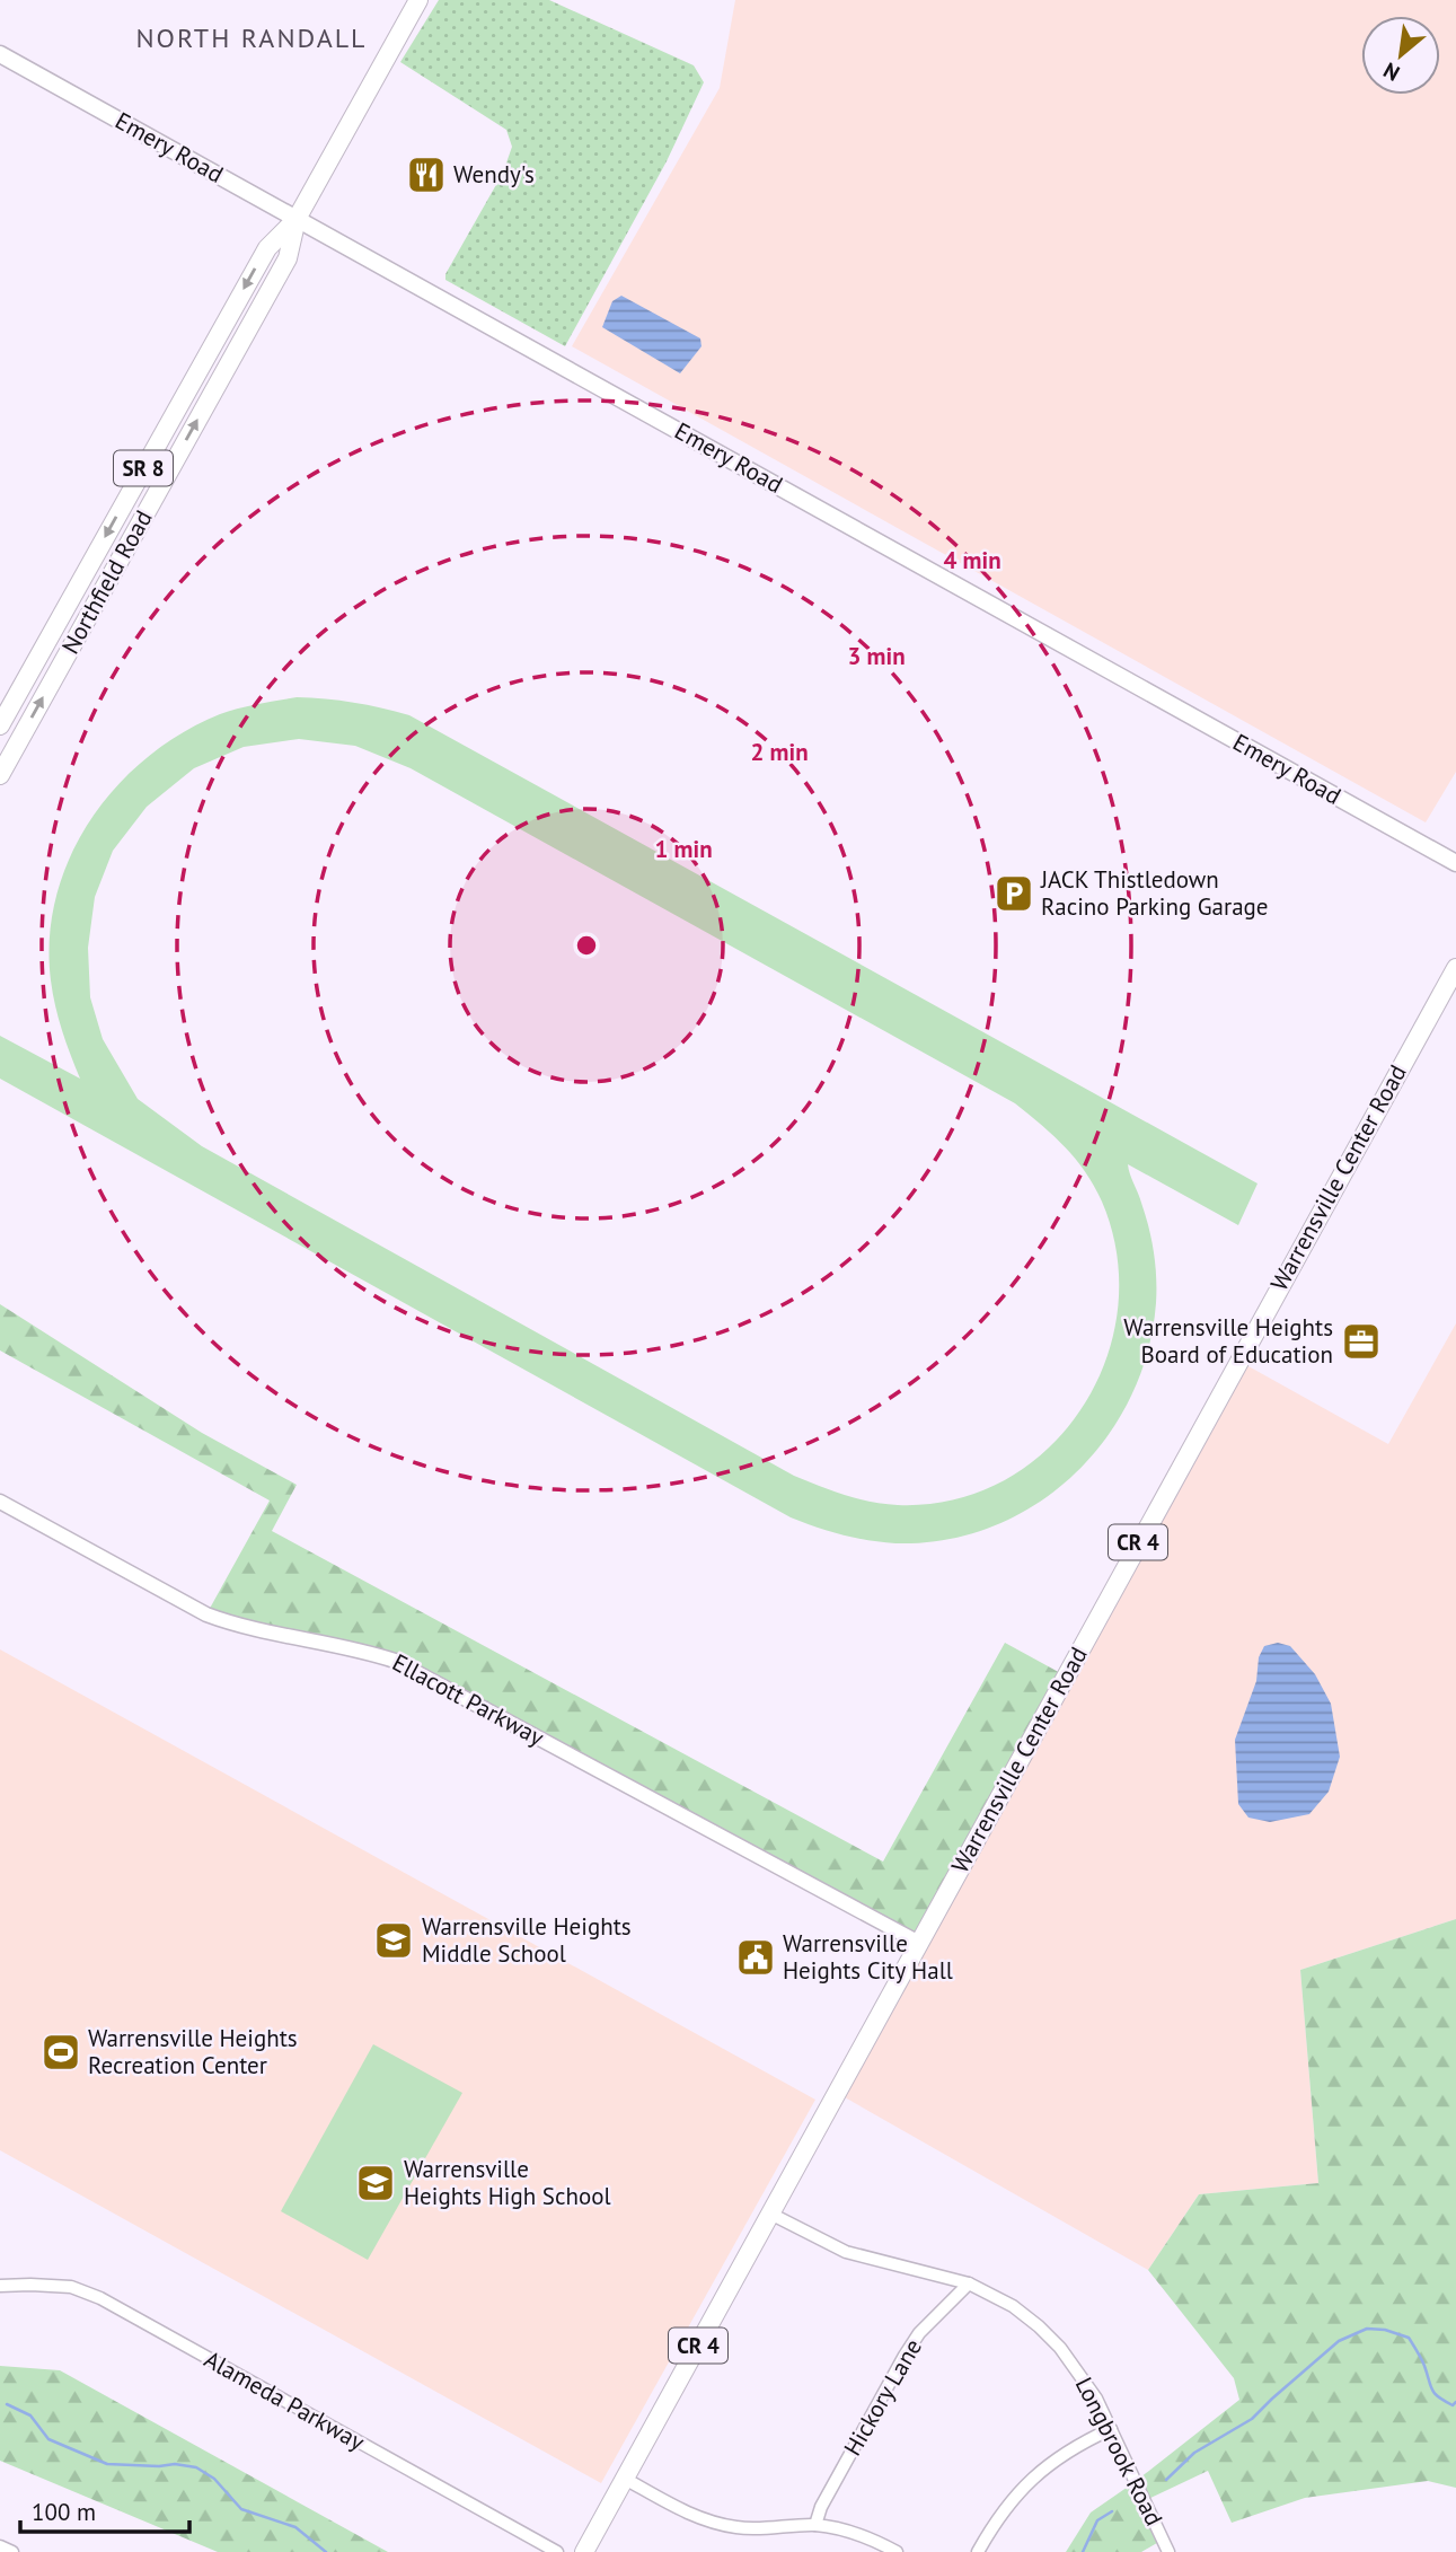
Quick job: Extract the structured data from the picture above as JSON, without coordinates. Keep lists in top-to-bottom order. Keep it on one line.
{"streets":{"main road":["Emery Road","SR 8","Northfield Road","Warrensville Center Road","CR 4"],"street":["Ellacott Parkway","Hickory Lane","Alameda Parkway","Longbrook Road"]},"crossings":[["Emery Road","Northfield Road"],["Warrensville Center Road","Ellacott Parkway"],["Warrensville Center Road","Longbrook Road"],["Hickory Lane","Longbrook Road"]],"districts":["NORTH RANDALL"],"places":{"restaurant":["Wendy's"],"parking":["JACK Thistledown Racino Parking Garage"],"office":["Warrensville Heights Board of Education"],"school or university":["Warrensville Heights Middle School","Warrensville Heights High School"],"public building":["Warrensville Heights City Hall"],"sports":["Warrensville Heights Recreation Center"]},"scale_bar":"100 m","north":"bottom left","rings":["4 min","3 min","2 min","1 min"]}
